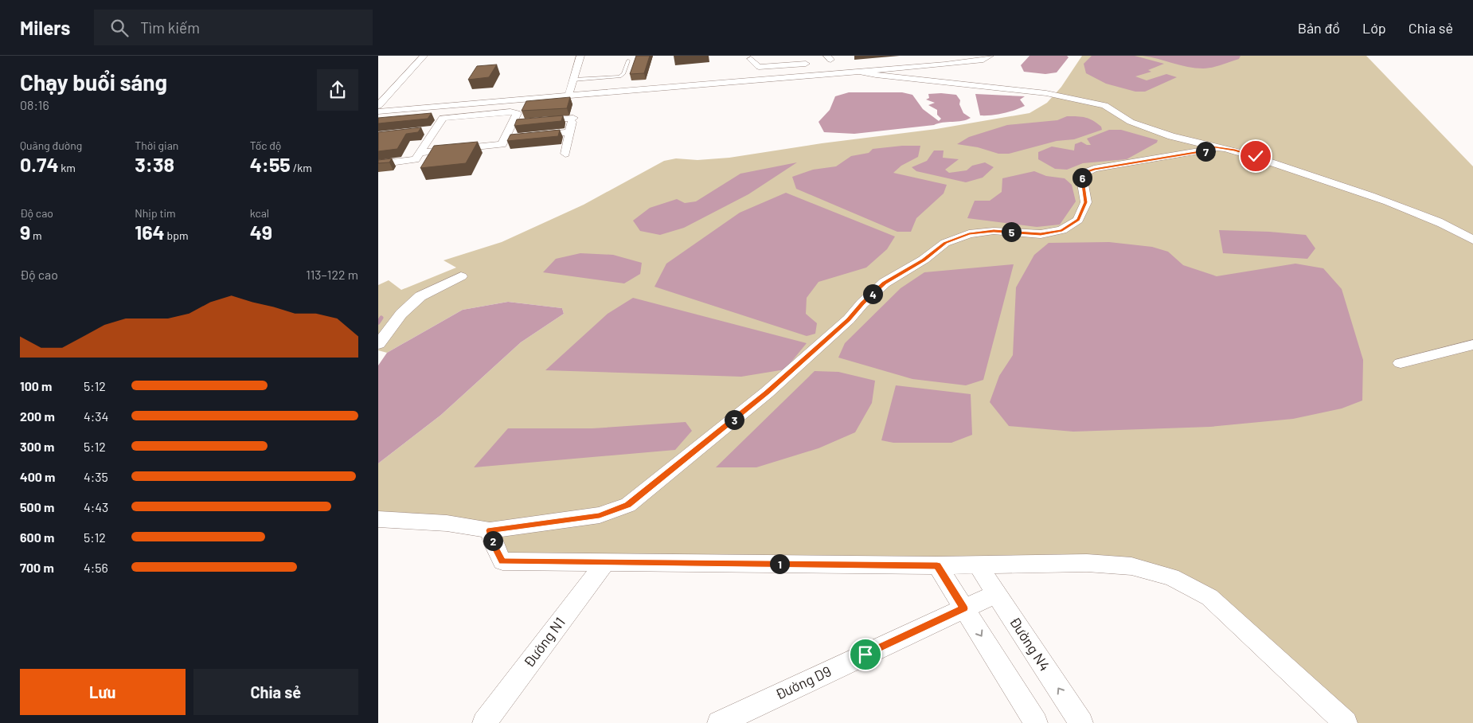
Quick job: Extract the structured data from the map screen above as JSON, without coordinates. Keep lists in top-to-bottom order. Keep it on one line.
{"streets":{"street":["Đường N1","Đường N4","Đường D9"]},"crossings":[["Đường N4","Đường D9"]],"page":{"header":"Milers","search":"Tìm kiếm","nav":["Bản đồ","Lớp","Chia sẻ"],"heading":["Chạy buổi sáng","08:16"],"stats":[["Quãng đường","0.74 km"],["Thời gian","3:38"],["Tốc độ","4:55 /km"],["Độ cao","9 m"],["Nhịp tim","164 bpm"],["kcal","49"]],"pins":["7","6","5","4","3","2","1"],"chart":["Độ cao","113–122 m"],"list":[{"name":"100 m","note":"5:12"},{"name":"200 m","note":"4:34"},{"name":"300 m","note":"5:12"},{"name":"400 m","note":"4:35"},{"name":"500 m","note":"4:43"},{"name":"600 m","note":"5:12"},{"name":"700 m","note":"4:56"}],"buttons":["Lưu","Chia sẻ"]}}
